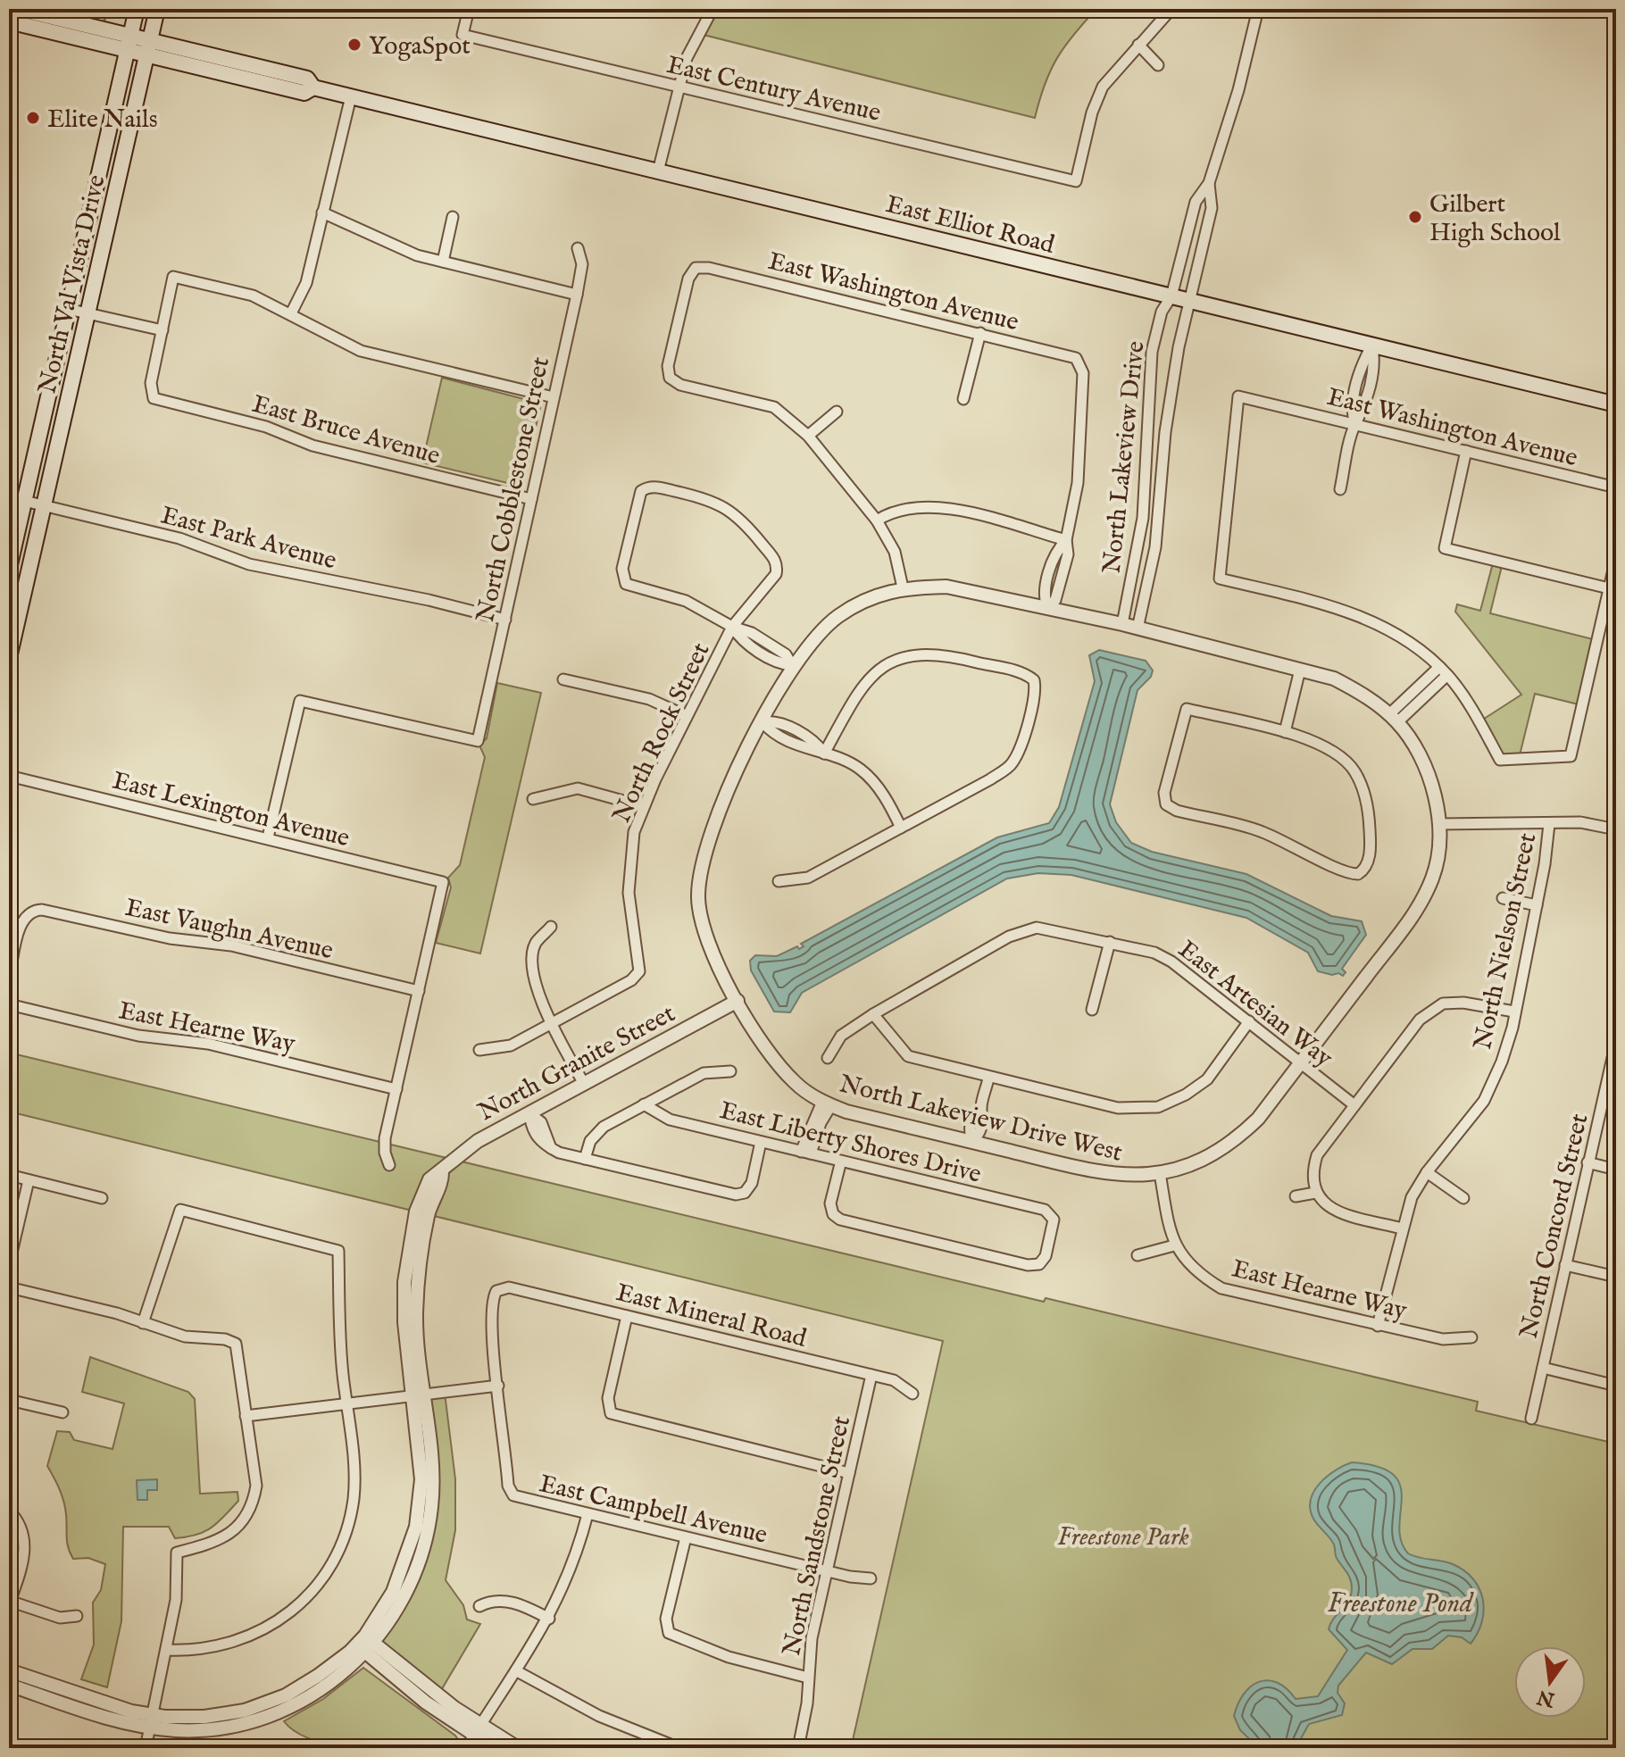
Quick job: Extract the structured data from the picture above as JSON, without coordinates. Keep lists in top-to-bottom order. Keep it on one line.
{"streets":{"main road":["East Elliot Road","North Val Vista Drive"],"street":["East Century Avenue","East Washington Avenue","East Bruce Avenue","North Lakeview Drive","North Cobblestone Street","East Park Avenue","North Rock Street","East Lexington Avenue","East Vaughn Avenue","North Nielson Street","East Artesian Way","East Hearne Way","North Granite Street","North Lakeview Drive West","East Liberty Shores Drive","North Concord Street","East Mineral Road","East Campbell Avenue","North Sandstone Street"]},"crossings":[["East Elliot Road","North Val Vista Drive"],["East Elliot Road","North Lakeview Drive"],["North Val Vista Drive","East Park Avenue"],["East Bruce Avenue","North Cobblestone Street"],["North Lakeview Drive","North Lakeview Drive West"],["North Cobblestone Street","East Park Avenue"],["North Cobblestone Street","East Lexington Avenue"],["East Lexington Avenue","East Vaughn Avenue"],["North Nielson Street","East Hearne Way"],["East Artesian Way","North Lakeview Drive West"],["East Hearne Way","North Lakeview Drive West"],["North Granite Street","North Lakeview Drive West"],["East Mineral Road","East Campbell Avenue"],["East Mineral Road","North Sandstone Street"],["East Campbell Avenue","North Sandstone Street"]],"water":["Freestone Pond"],"parks":["Freestone Park"],"places":["YogaSpot","Elite Nails","Gilbert High School"],"north":"bottom"}
